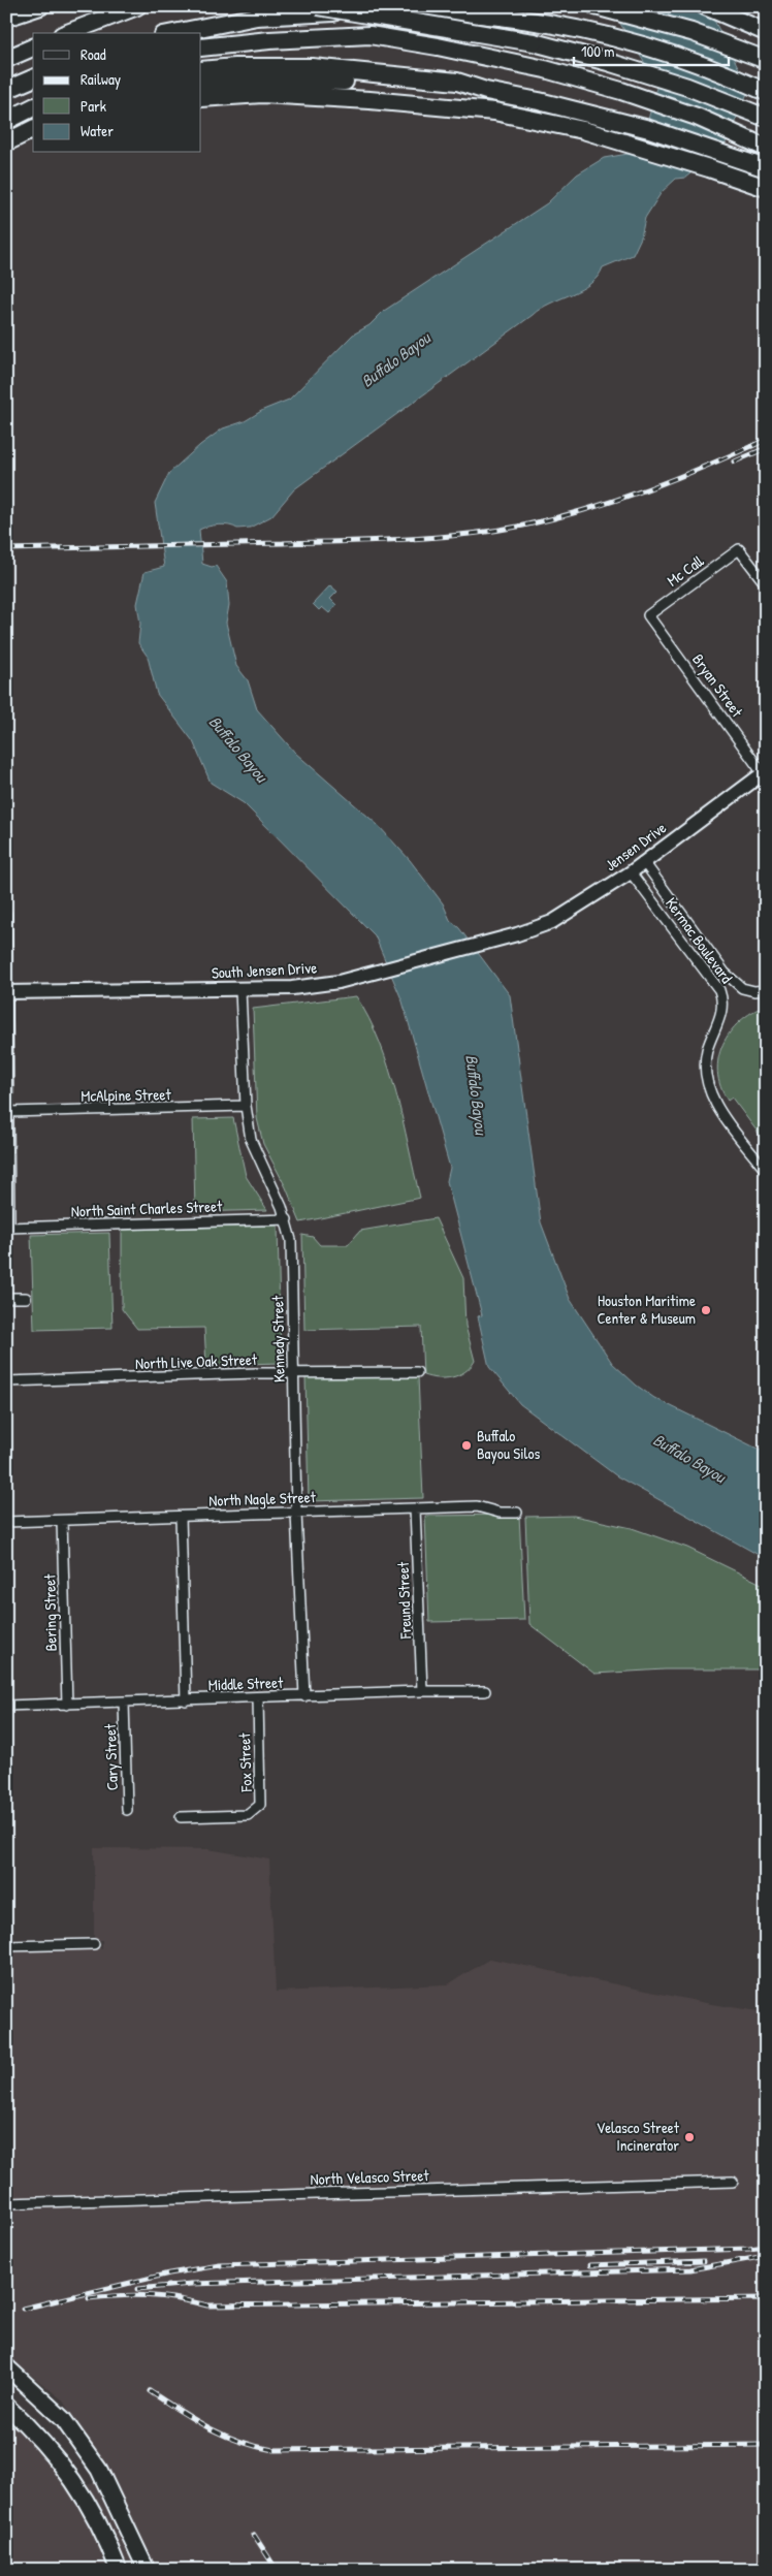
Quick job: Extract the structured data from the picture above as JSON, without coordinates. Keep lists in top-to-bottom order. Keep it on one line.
{"streets":{"main road":["Jensen Drive","South Jensen Drive"],"street":["Mc Call","Bryan Street","Kermac Boulevard","McAlpine Street","North Saint Charles Street","Kennedy Street","North Live Oak Street","North Nagle Street","Freund Street","Bering Street","Middle Street","Cary Street","Fox Street","North Velasco Street"]},"crossings":[["Mc Call","Bryan Street"],["Bryan Street","Jensen Drive"],["Jensen Drive","Kermac Boulevard"],["Jensen Drive","South Jensen Drive"],["South Jensen Drive","Kennedy Street"],["McAlpine Street","Kennedy Street"],["North Saint Charles Street","Kennedy Street"],["Kennedy Street","North Live Oak Street"],["Kennedy Street","North Nagle Street"],["Kennedy Street","Middle Street"],["North Nagle Street","Freund Street"],["North Nagle Street","Bering Street"],["Freund Street","Middle Street"],["Bering Street","Middle Street"],["Middle Street","Cary Street"],["Middle Street","Fox Street"]],"water":["Buffalo Bayou"],"places":["Houston Maritime Center & Museum","Buffalo Bayou Silos","Velasco Street Incinerator"],"legend":["Road","Railway","Park","Water"],"scale_bar":"100 m"}
